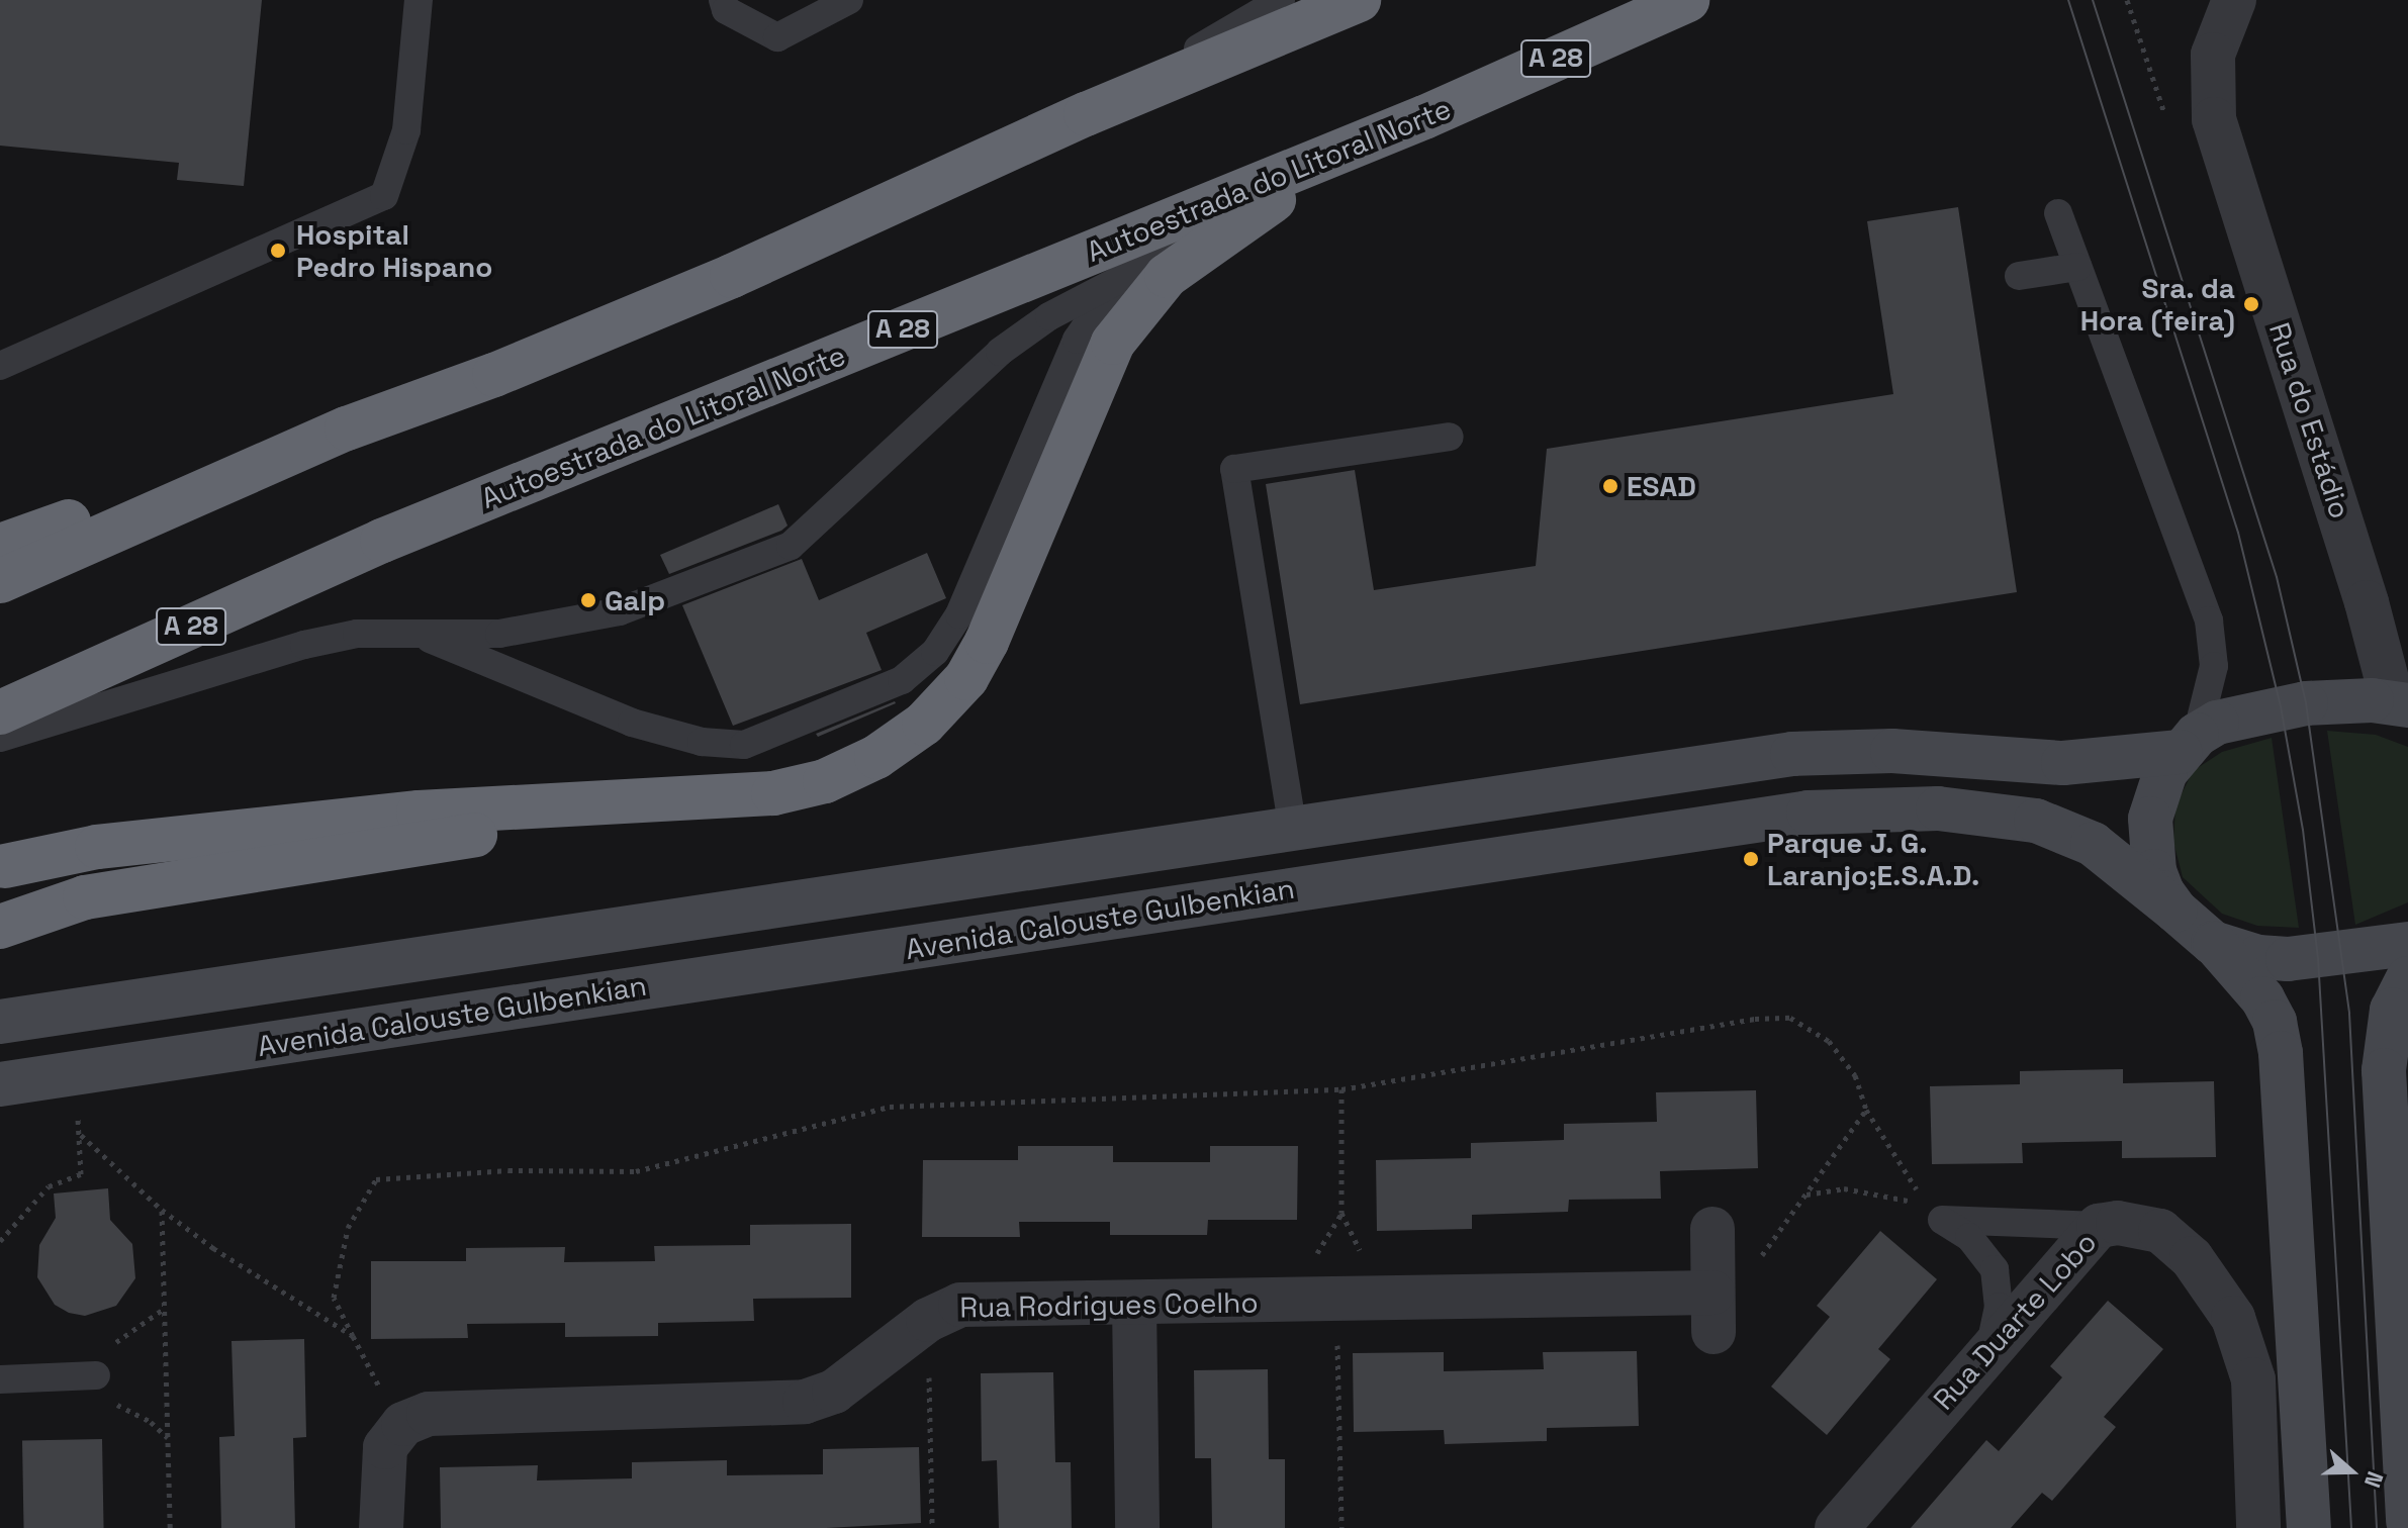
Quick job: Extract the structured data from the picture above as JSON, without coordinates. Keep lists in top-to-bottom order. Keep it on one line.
{"streets":{"highway":["A 28","Autoestrada do Litoral Norte"],"main road":["Avenida Calouste Gulbenkian"],"street":["Rua do Estádio","Rua Rodrigues Coelho","Rua Duarte Lobo"]},"crossings":[["Rua do Estádio","Avenida Calouste Gulbenkian"]],"places":["Hospital Pedro Hispano","Sra. da Hora (feira)","ESAD","Galp","Parque J. G. Laranjo;E.S.A.D."],"north":"right"}
